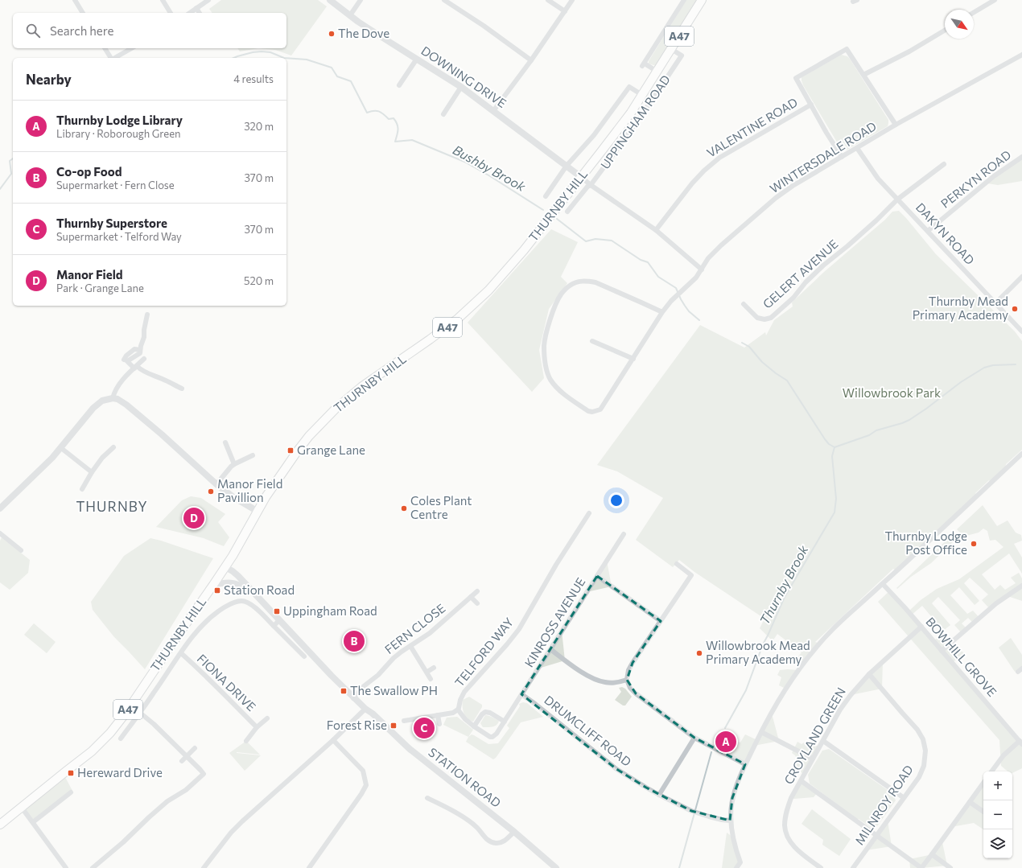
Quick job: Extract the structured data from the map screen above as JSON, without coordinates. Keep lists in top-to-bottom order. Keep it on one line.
{"streets":{"highway":["A47","UPPINGHAM ROAD","THURNBY HILL"],"street":["DOWNING DRIVE","VALENTINE ROAD","WINTERSDALE ROAD","PERKYN ROAD","DAKYN ROAD","GELERT AVENUE","KINROSS AVENUE","FERN CLOSE","TELFORD WAY","BOWHILL GROVE","FIONA DRIVE","DRUMCLIFF ROAD","CROYLAND GREEN","STATION ROAD","MILNROY ROAD"]},"crossings":[["DOWNING DRIVE","UPPINGHAM ROAD"],["DOWNING DRIVE","THURNBY HILL"],["UPPINGHAM ROAD","THURNBY HILL"],["WINTERSDALE ROAD","DAKYN ROAD"],["PERKYN ROAD","DAKYN ROAD"],["THURNBY HILL","STATION ROAD"],["DAKYN ROAD","GELERT AVENUE"],["KINROSS AVENUE","TELFORD WAY"],["KINROSS AVENUE","DRUMCLIFF ROAD"],["FERN CLOSE","STATION ROAD"],["BOWHILL GROVE","CROYLAND GREEN"],["CROYLAND GREEN","MILNROY ROAD"]],"districts":["THURNBY"],"water":["Bushby Brook","Thurnby Brook"],"parks":["Willowbrook Park"],"places":{"other":["The Dove","Thurnby Mead Primary Academy","Manor Field Pavillion","Coles Plant Centre","Thurnby Lodge Post Office","Willowbrook Mead Primary Academy"],"transit":["Grange Lane","Station Road","Uppingham Road","The Swallow PH","Forest Rise","Hereward Drive"]},"north":"bottom right","page":{"search":"Search here","heading":["Nearby","4 results"],"list":[{"mark":"A","name":"Thurnby Lodge Library","note":"Library · Roborough Green","value":"320 m"},{"mark":"B","name":"Co-op Food","note":"Supermarket · Fern Close","value":"370 m"},{"mark":"C","name":"Thurnby Superstore","note":"Supermarket · Telford Way","value":"370 m"},{"mark":"D","name":"Manor Field","note":"Park · Grange Lane","value":"520 m"}],"pins":["D","B","C","A"],"map_buttons":["+","−"]}}
